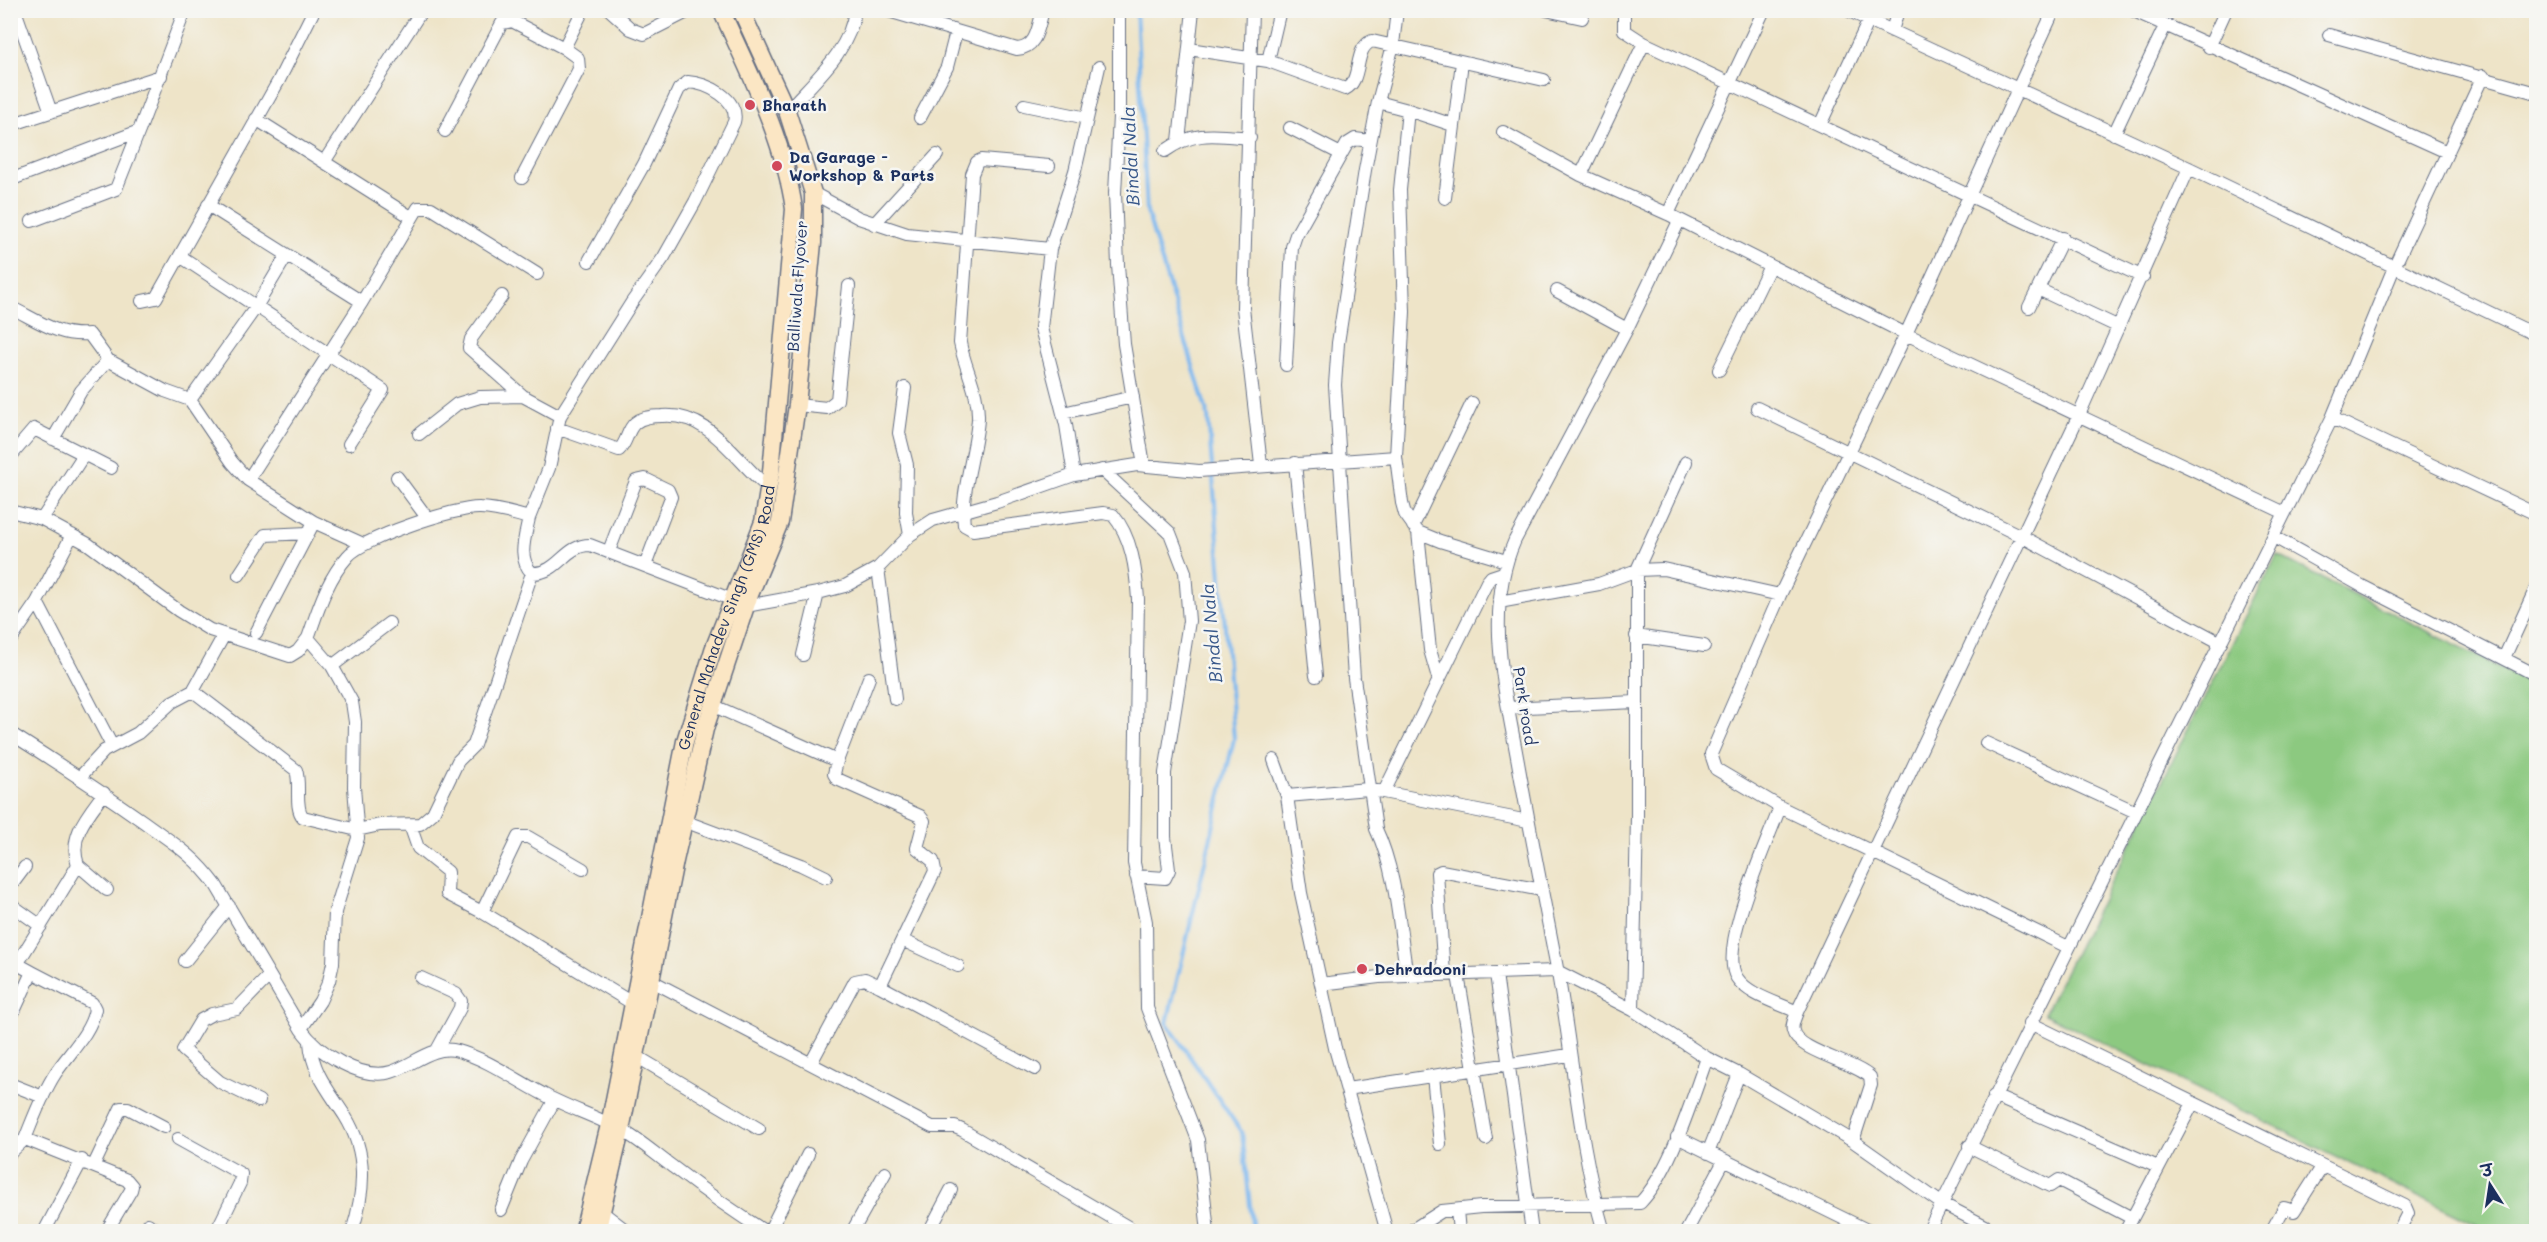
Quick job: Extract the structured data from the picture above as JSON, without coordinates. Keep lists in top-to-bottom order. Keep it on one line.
{"streets":{"street":["Balliwala Flyover","General Mahadev Singh (GMS) Road","Park road"]},"crossings":[["Balliwala Flyover","General Mahadev Singh (GMS) Road"]],"water":["Bindal Nala"],"places":["Bharath","Da Garage - Workshop & Parts","Dehradooni"],"north":"top"}
